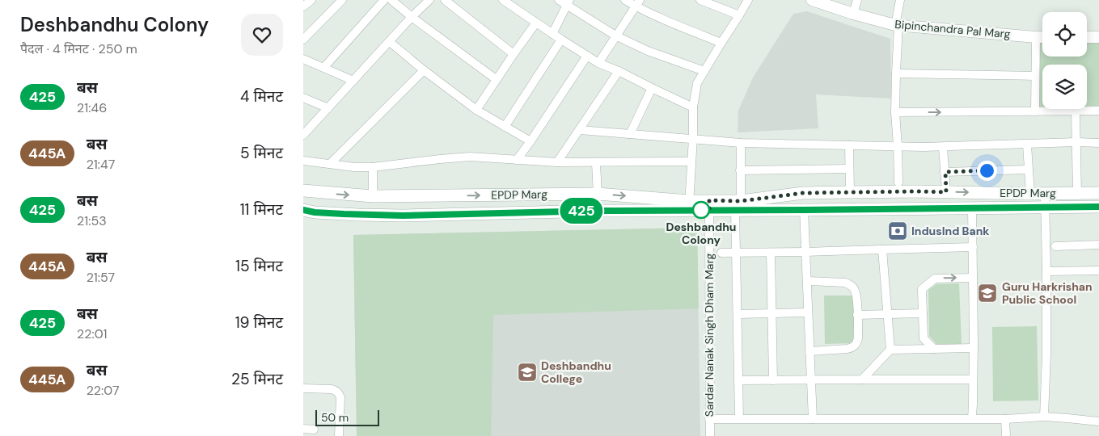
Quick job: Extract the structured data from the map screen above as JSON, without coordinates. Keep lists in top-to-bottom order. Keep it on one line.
{"streets":{"main road":["EPDP Marg"],"street":["Bipinchandra Pal Marg","Sardar Nanak Singh Dham Marg"]},"crossings":[["EPDP Marg","Sardar Nanak Singh Dham Marg"]],"places":{"other":["Deshbandhu Colony"],"bank":["IndusInd Bank"],"school or university":["Guru Harkrishan Public School","Deshbandhu College"]},"lines":["bus line 425"],"scale_bar":"50 m","page":{"heading":["Deshbandhu Colony","पैदल · 4 मिनट · 250 m"],"on_map":"425","list":[{"mark":"425","name":"बस","note":"21:46","value":"4 मिनट"},{"mark":"445A","name":"बस","note":"21:47","value":"5 मिनट"},{"mark":"425","name":"बस","note":"21:53","value":"11 मिनट"},{"mark":"445A","name":"बस","note":"21:57","value":"15 मिनट"},{"mark":"425","name":"बस","note":"22:01","value":"19 मिनट"},{"mark":"445A","name":"बस","note":"22:07","value":"25 मिनट"}],"scale":"50 m"}}
